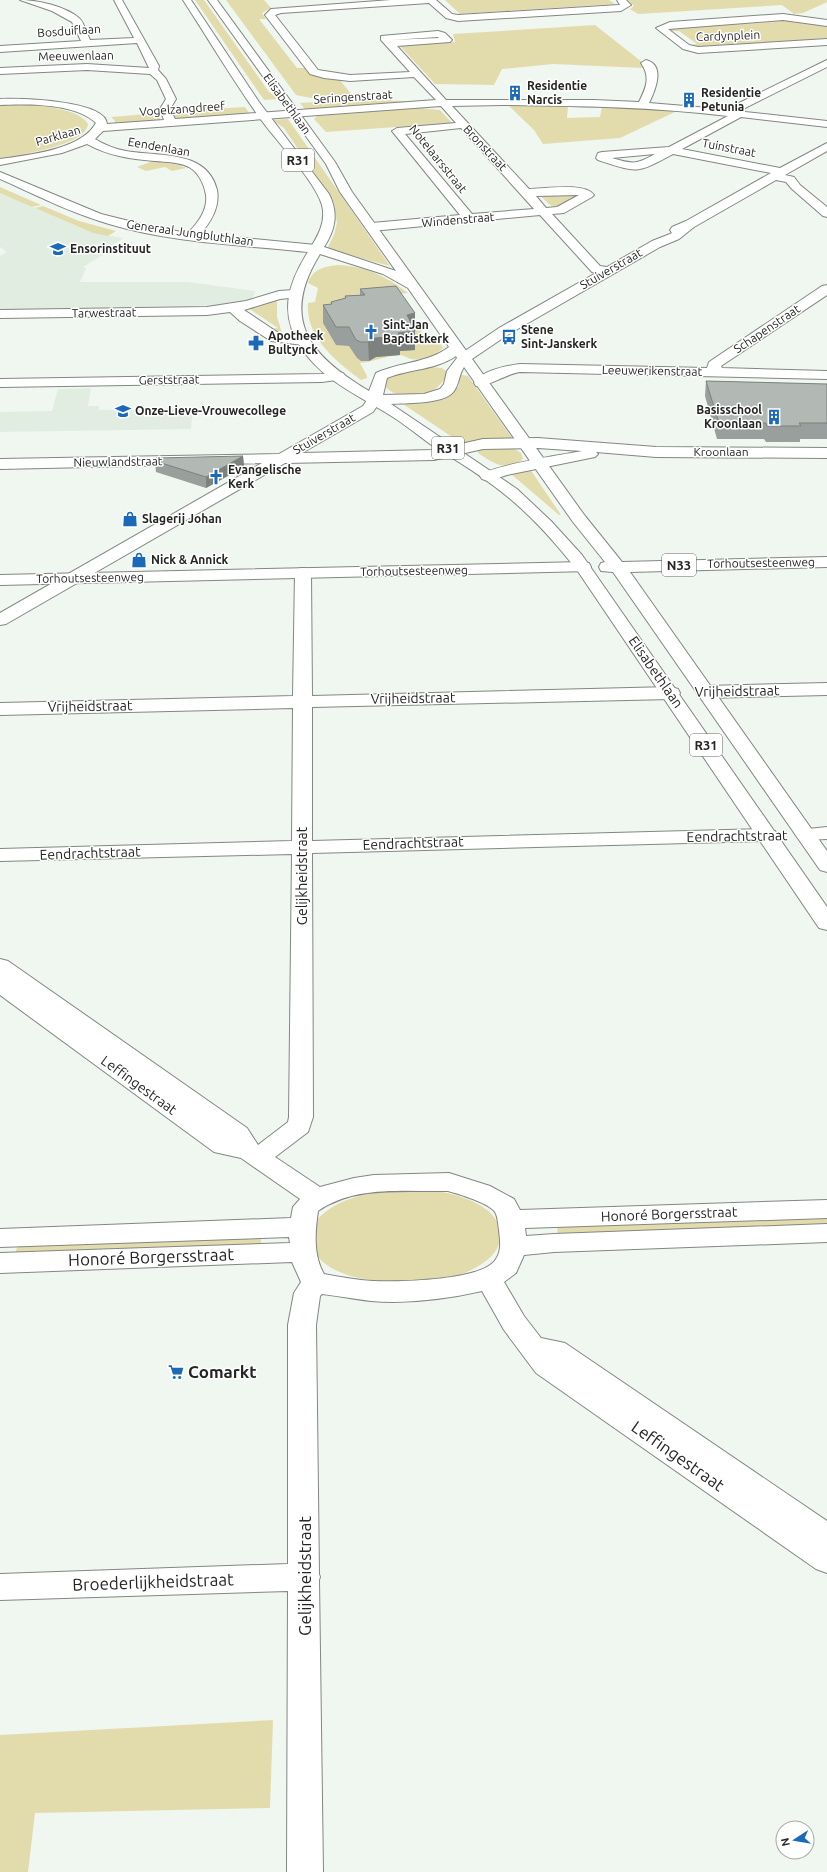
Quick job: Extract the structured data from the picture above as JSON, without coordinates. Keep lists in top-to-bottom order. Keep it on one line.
{"streets":{"street":["Bosduiflaan","Cardynplein","Meeuwenlaan","Seringenstraat","Elisabethlaan","Vogelzangdreef","Parklaan","Eendenlaan","Bronstraat","Tuinstraat","Notelaarsstraat","R31","Windenstraat","Generaal Jungbluthlaan","Stuiverstraat","Tarwestraat","Schapenstraat","Leeuwerikenstraat","Gerststraat","Kroonlaan","Nieuwlandstraat","Torhoutsesteenweg","N33","Vrijheidstraat","Eendrachtstraat","Gelijkheidstraat","Leffingestraat","Honoré Borgersstraat","Broederlijkheidstraat"]},"crossings":[["Seringenstraat","Elisabethlaan"],["Seringenstraat","Vogelzangdreef"],["Seringenstraat","Bronstraat"],["Elisabethlaan","Vogelzangdreef"],["Elisabethlaan","Windenstraat"],["Elisabethlaan","Generaal Jungbluthlaan"],["Elisabethlaan","Stuiverstraat"],["Elisabethlaan","Tarwestraat"],["Elisabethlaan","Leeuwerikenstraat"],["Elisabethlaan","Gerststraat"],["Elisabethlaan","Kroonlaan"],["Elisabethlaan","Nieuwlandstraat"],["Elisabethlaan","Torhoutsesteenweg"],["Elisabethlaan","Vrijheidstraat"],["Elisabethlaan","Eendrachtstraat"],["Vogelzangdreef","Parklaan"],["Parklaan","Eendenlaan"],["Eendenlaan","Generaal Jungbluthlaan"],["Bronstraat","Notelaarsstraat"],["Bronstraat","Windenstraat"],["Bronstraat","Stuiverstraat"],["Tuinstraat","Stuiverstraat"],["Notelaarsstraat","Windenstraat"],["Stuiverstraat","Nieuwlandstraat"],["Stuiverstraat","Torhoutsesteenweg"],["Schapenstraat","Leeuwerikenstraat"],["Torhoutsesteenweg","Gelijkheidstraat"],["Vrijheidstraat","Gelijkheidstraat"],["Eendrachtstraat","Gelijkheidstraat"],["Gelijkheidstraat","Leffingestraat"],["Gelijkheidstraat","Broederlijkheidstraat"]],"places":{"building":["Residentie Narcis","Residentie Petunia","Basisschool Kroonlaan"],"school or university":["Ensorinstituut","Onze-Lieve-Vrouwecollege"],"church":["Sint-Jan Baptistkerk","Evangelische Kerk"],"bus stop":["Stene Sint-Janskerk"],"pharmacy":["Apotheek Bultynck"],"shop":["Slagerij Johan","Nick & Annick"],"supermarket":["Comarkt"]},"north":"left"}
